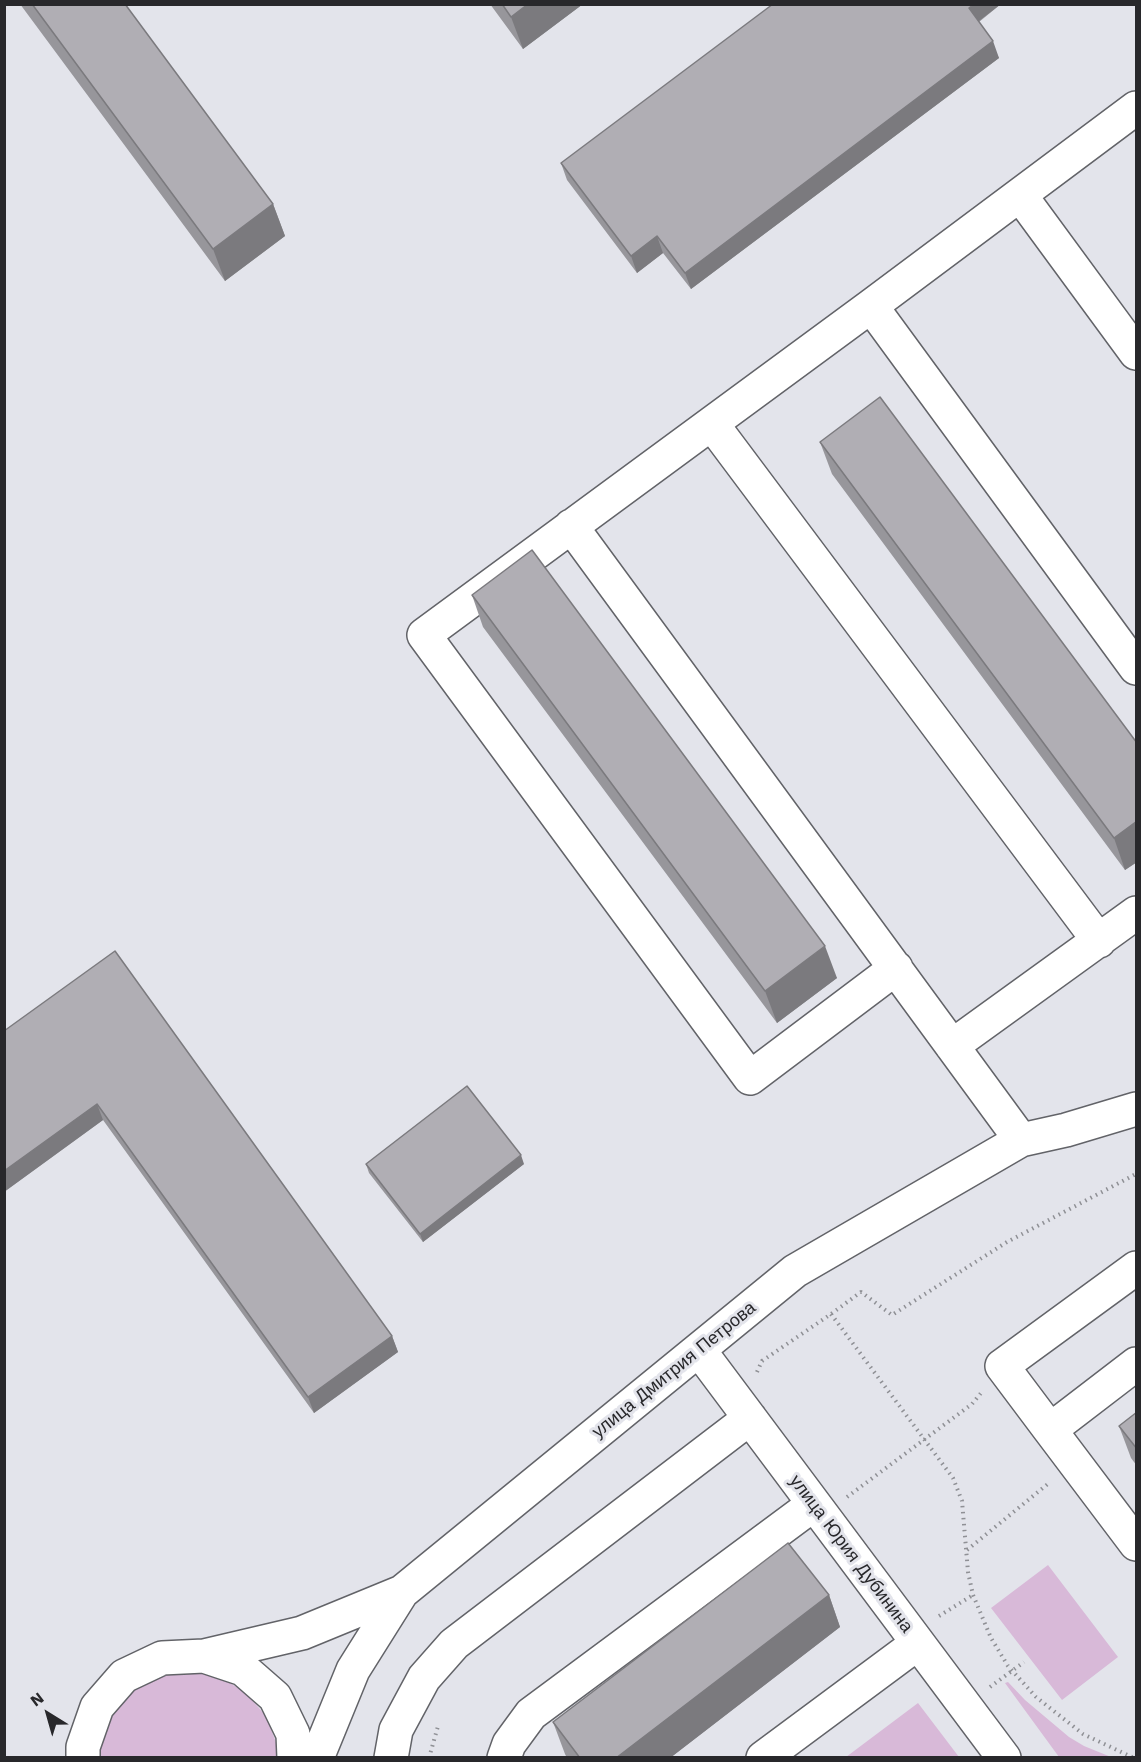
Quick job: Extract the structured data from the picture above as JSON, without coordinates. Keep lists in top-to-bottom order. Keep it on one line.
{"streets":{"street":["улица Дмитрия Петрова","улица Юрия Дубинина"]},"crossings":[["улица Дмитрия Петрова","улица Юрия Дубинина"]],"north":"top left"}
